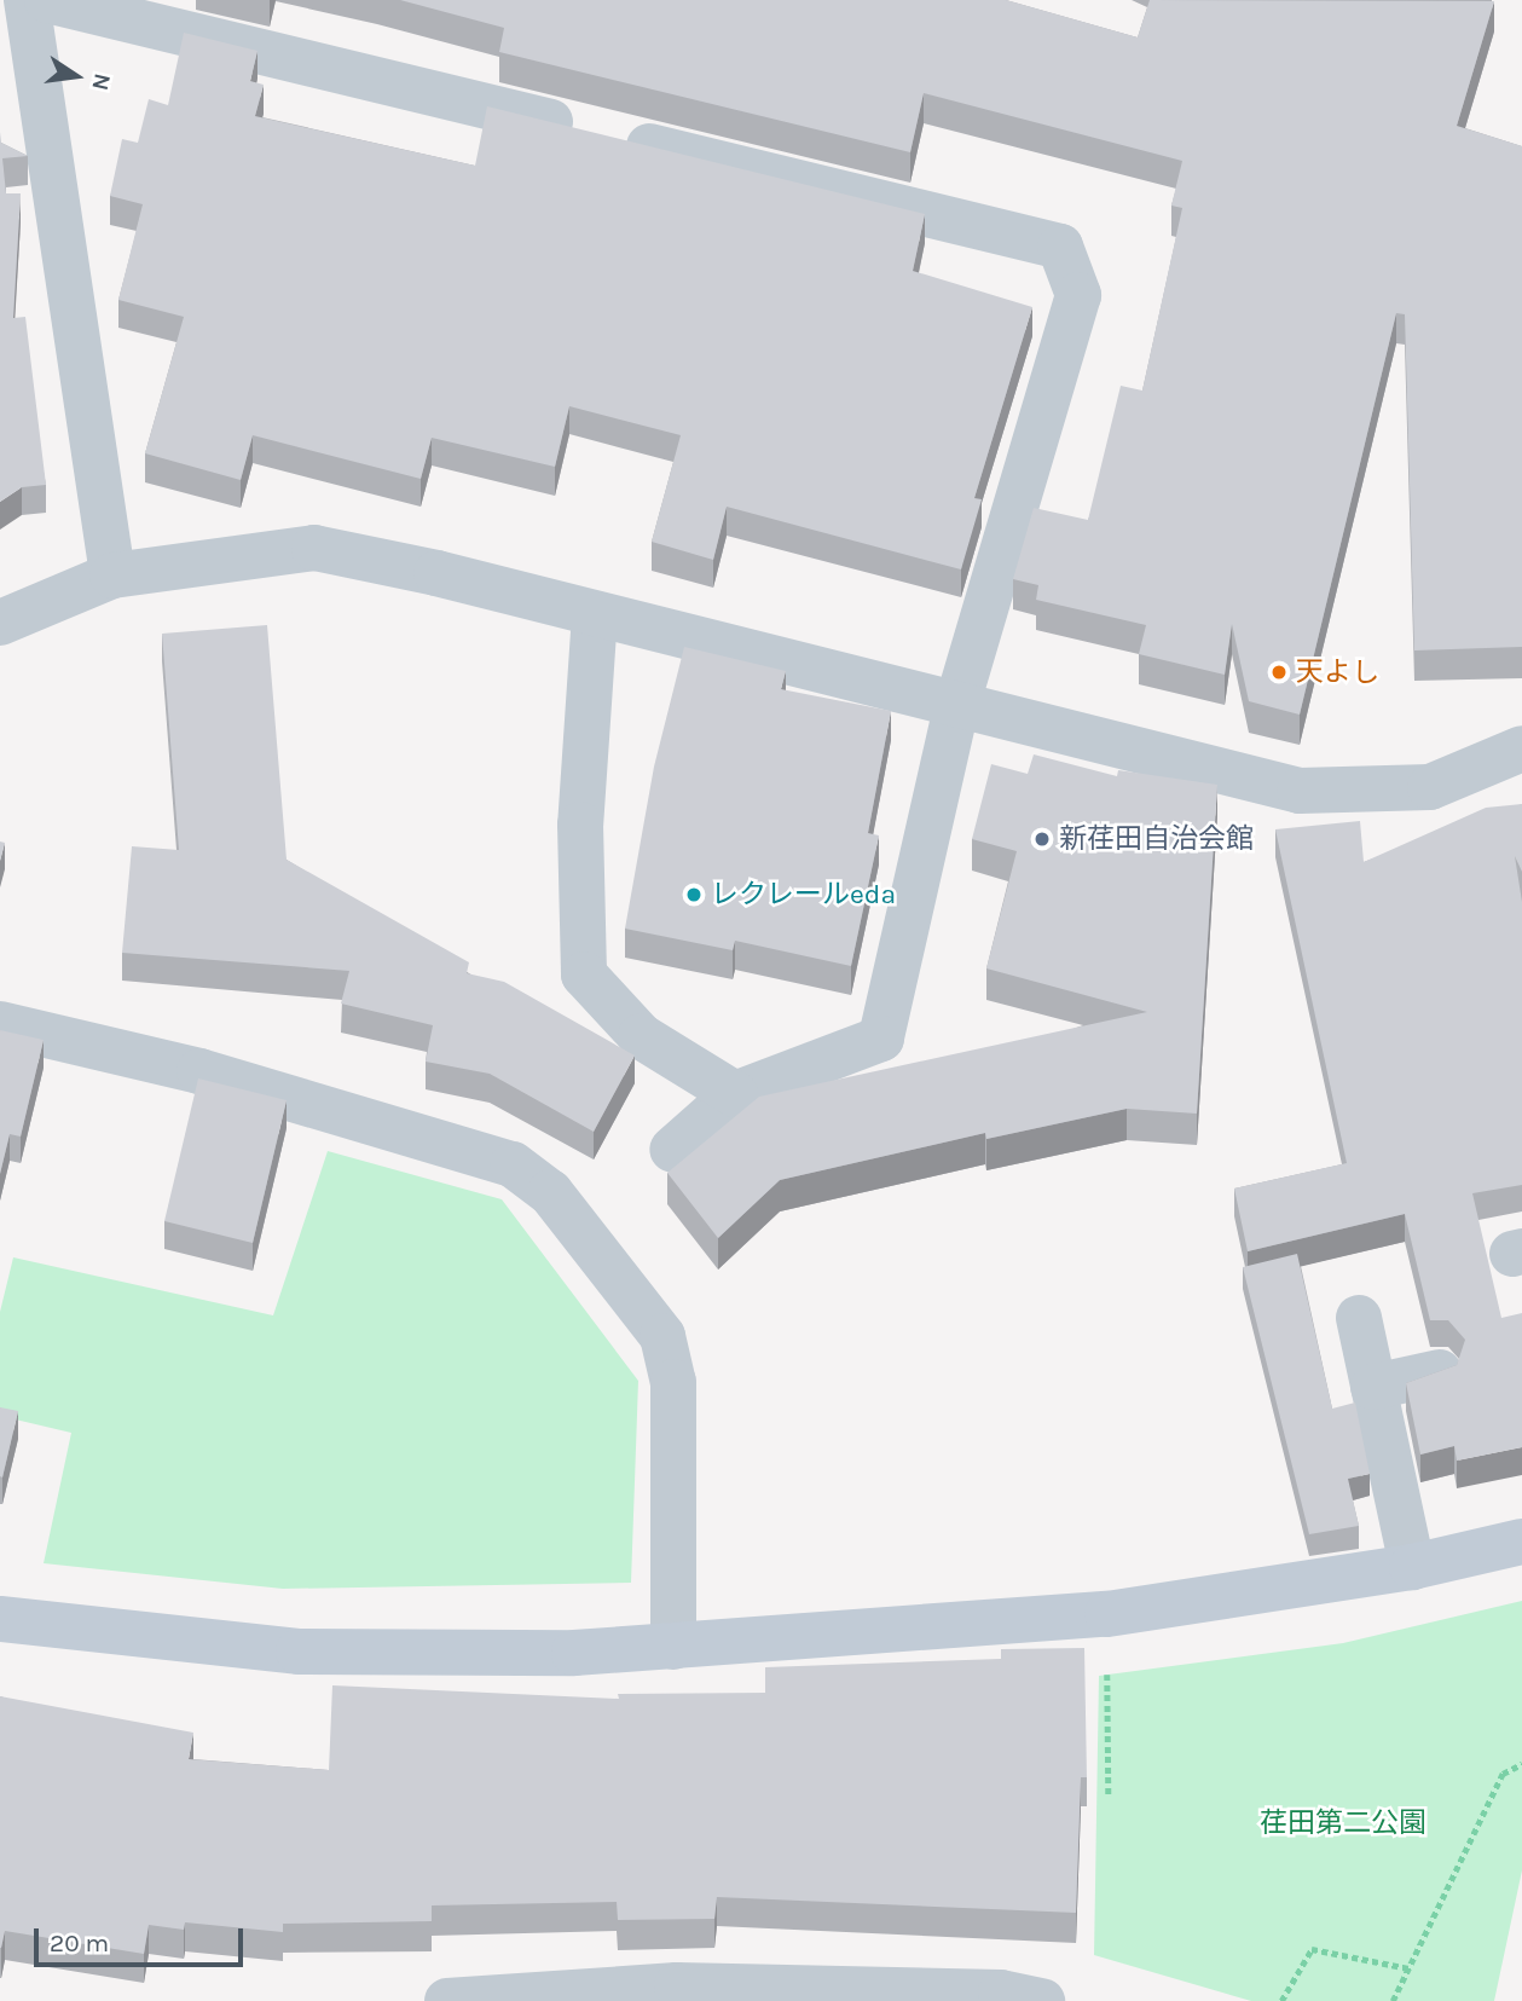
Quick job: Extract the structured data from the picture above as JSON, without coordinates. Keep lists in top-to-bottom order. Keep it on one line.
{"parks":["荏田第二公園"],"places":["天よし","新荏田自治会館","レクレールeda"],"scale_bar":"20 m","north":"right"}
